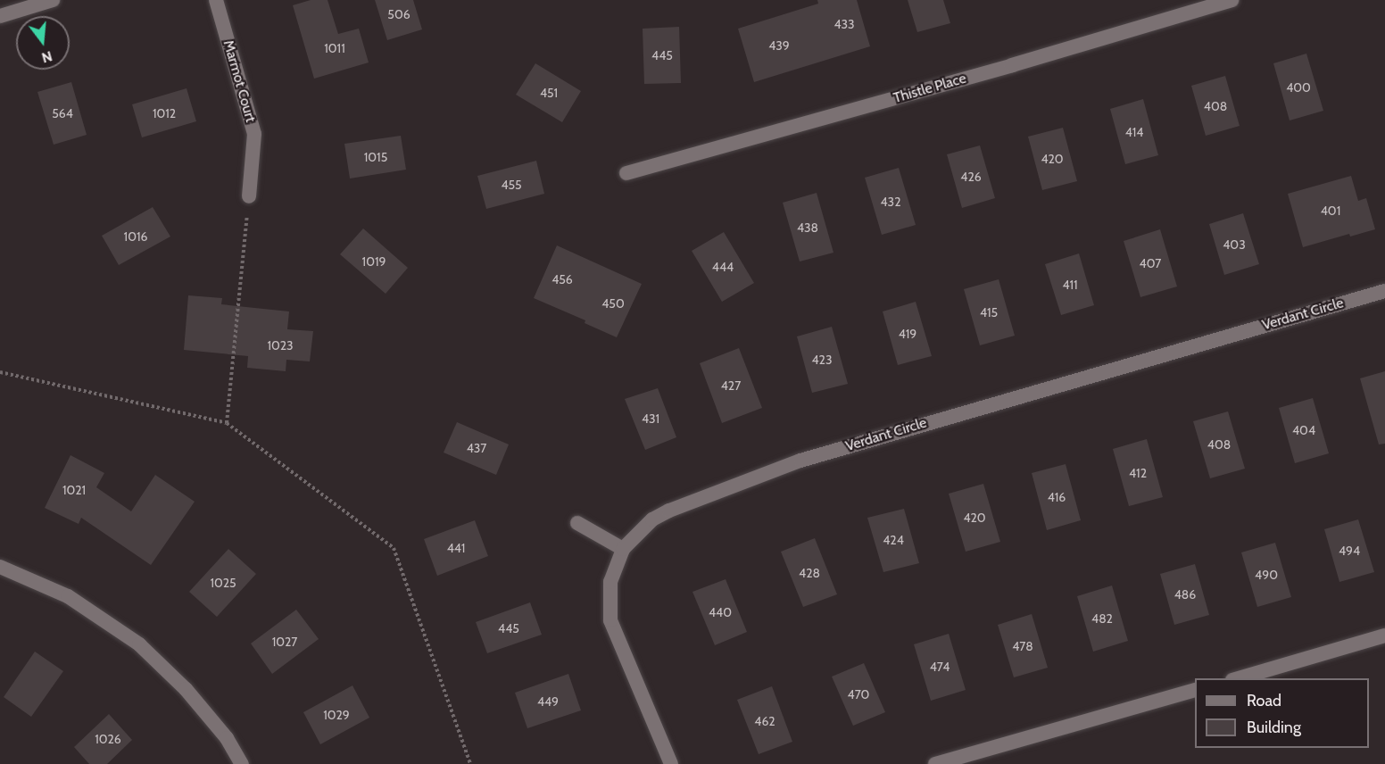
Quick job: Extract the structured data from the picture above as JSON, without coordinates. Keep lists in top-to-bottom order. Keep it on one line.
{"streets":{"street":["Marmot Court","Thistle Place","Verdant Circle"]},"house_numbers":["506","433","439","1011","445","400","451","408","564","1012","414","1015","420","426","455","432","401","438","1016","403","1019","407","444","456","411","450","415","419","1023","423","427","431","404","408","437","412","1021","416","420","424","441","494","428","490","1025","486","440","482","445","1027","478","474","470","449","1029","462","1026"],"legend":["Road","Building"],"north":"bottom"}
